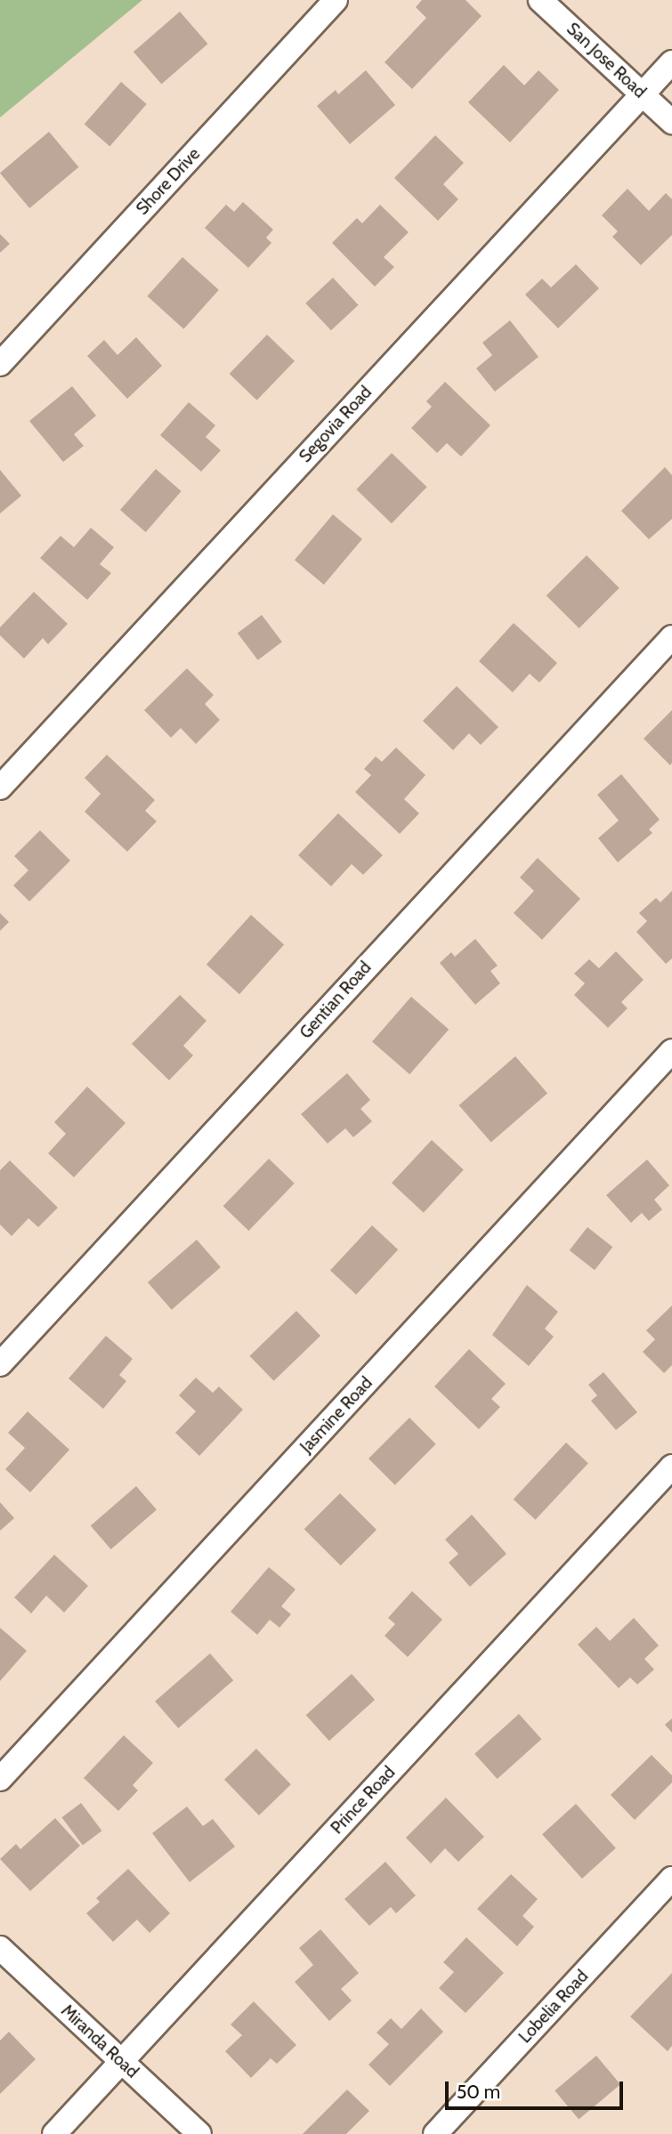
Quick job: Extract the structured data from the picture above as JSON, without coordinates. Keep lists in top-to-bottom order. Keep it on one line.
{"streets":{"street":["San Jose Road","Shore Drive","Segovia Road","Gentian Road","Jasmine Road","Prince Road","Lobelia Road","Miranda Road"]},"crossings":[["San Jose Road","Segovia Road"],["Prince Road","Miranda Road"]],"scale_bar":"50 m"}
